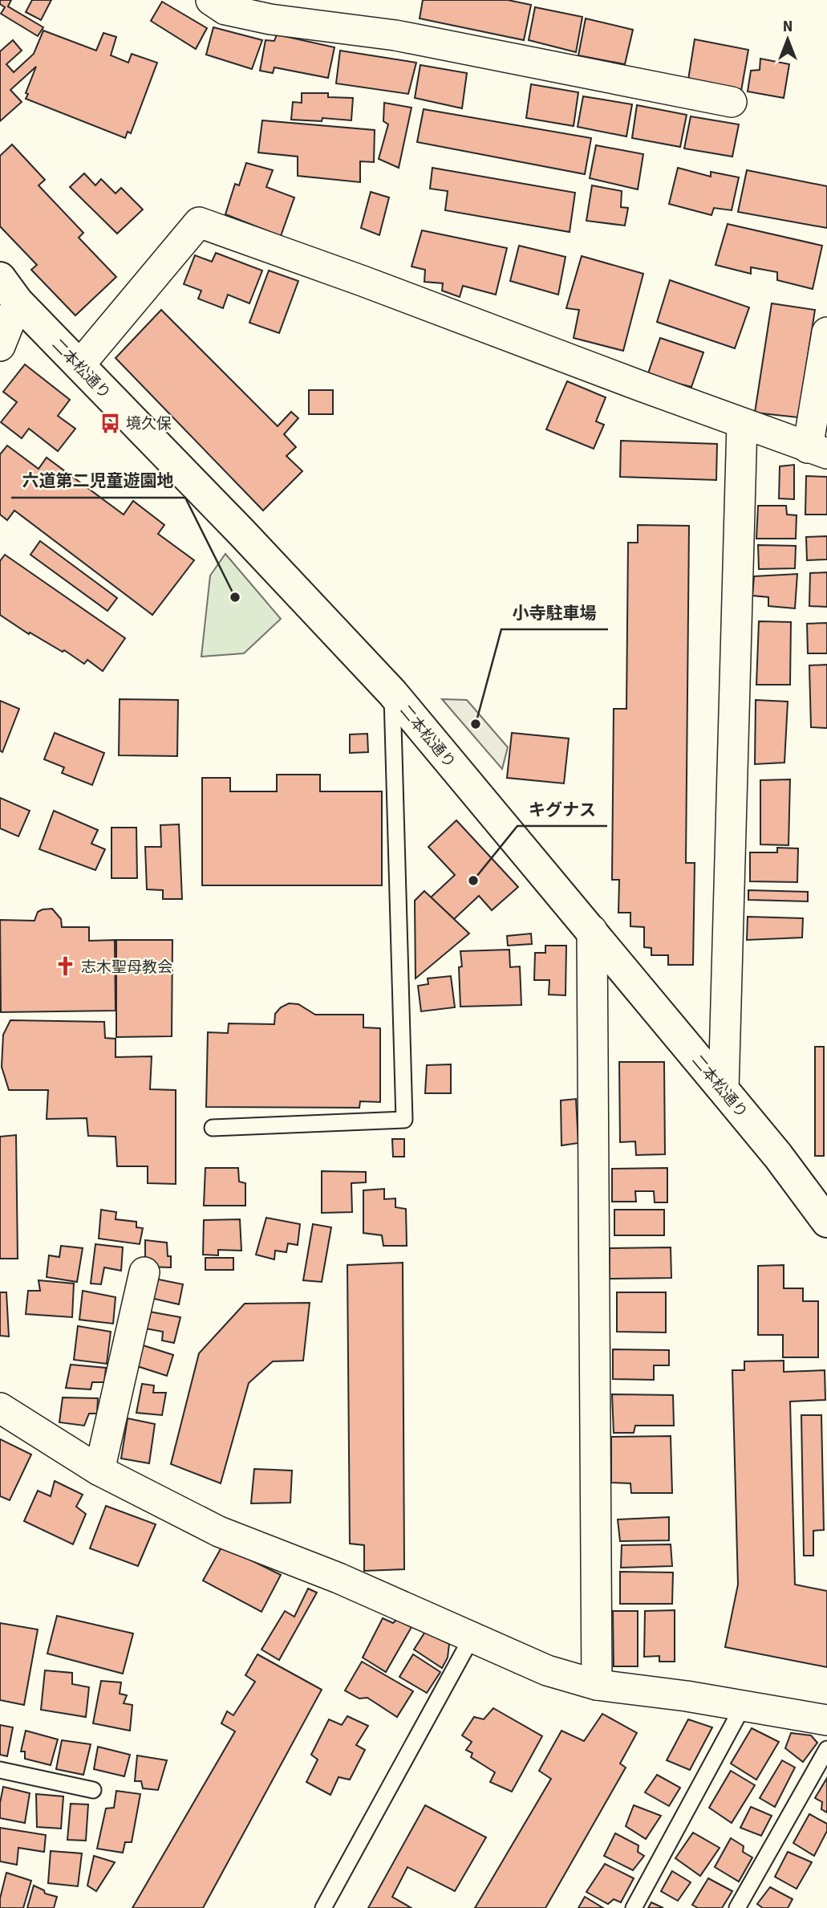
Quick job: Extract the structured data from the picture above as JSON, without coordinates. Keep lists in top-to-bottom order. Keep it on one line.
{"streets":{"street":["二本松通り"]},"places":{"bus stop":["境久保"],"other":["六道第二児童遊園地","小寺駐車場","キグナス"],"church":["志木聖母教会"]},"north":"top"}
